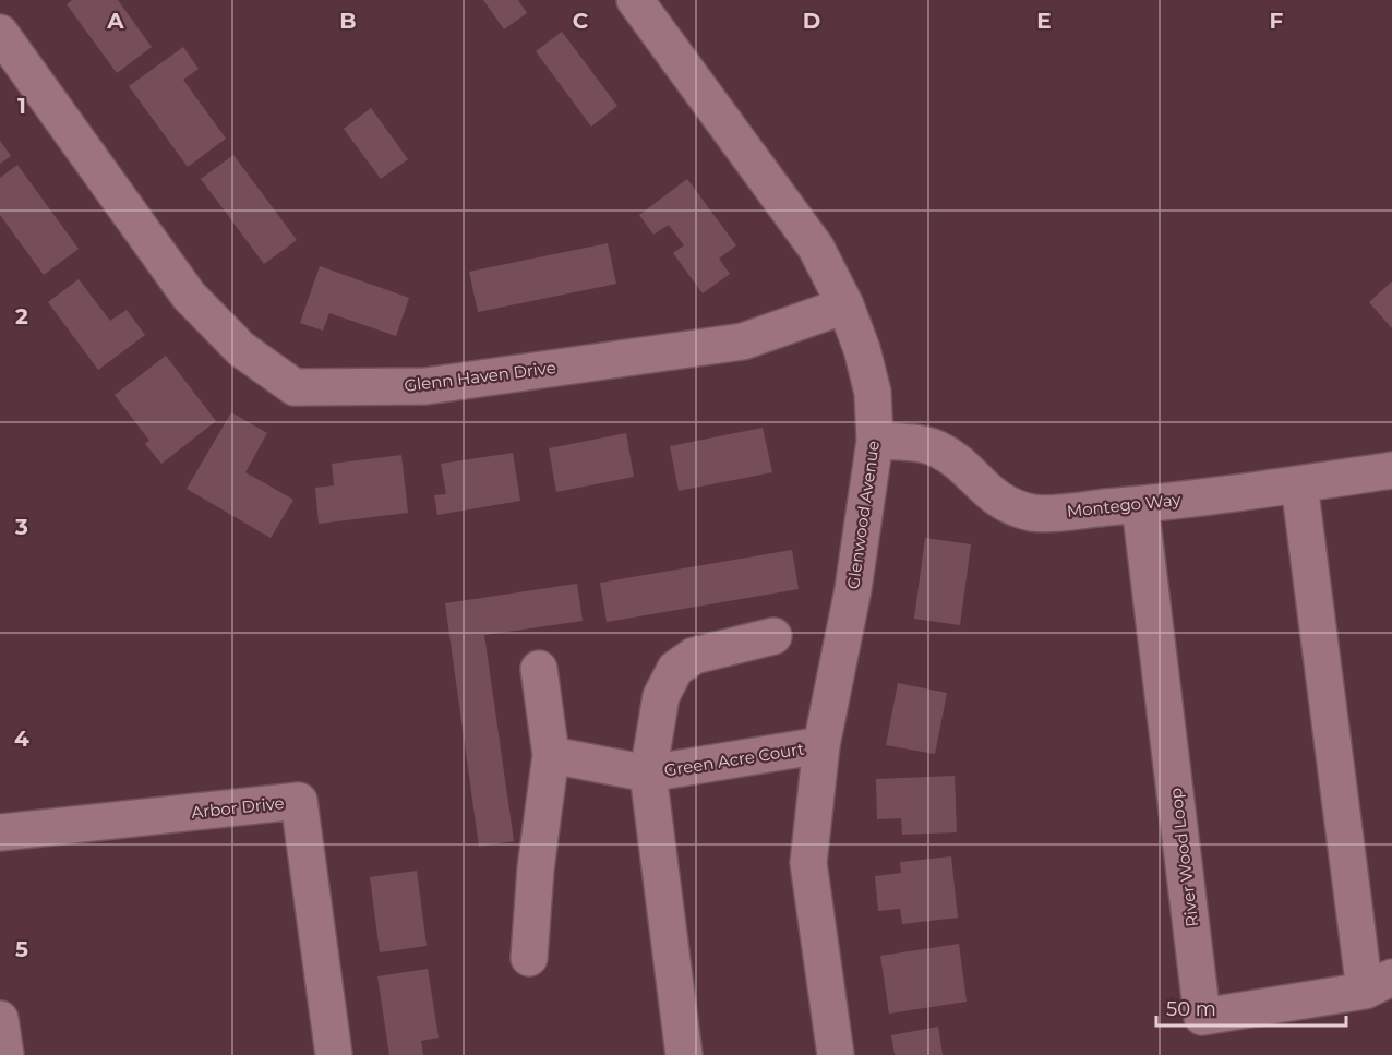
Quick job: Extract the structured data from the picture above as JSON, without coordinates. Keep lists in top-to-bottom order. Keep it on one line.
{"streets":{"street":["Glenn Haven Drive","Montego Way","Glenwood Avenue","Green Acre Court","Arbor Drive","River Wood Loop"]},"crossings":[["Glenn Haven Drive","Glenwood Avenue"],["Montego Way","Glenwood Avenue"],["Montego Way","River Wood Loop"],["Glenwood Avenue","Green Acre Court"]],"scale_bar":"50 m","grid":{"columns":["A","B","C","D","E","F"],"rows":["1","2","3","4","5"]}}
